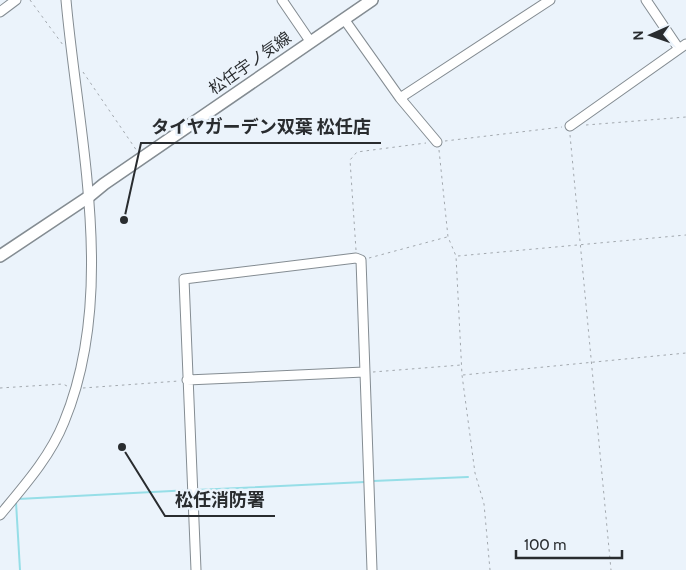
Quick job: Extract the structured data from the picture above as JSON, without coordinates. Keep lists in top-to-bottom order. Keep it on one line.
{"streets":{"main road":["松任宇ノ気線"]},"places":["タイヤガーデン双葉 松任店","松任消防署"],"scale_bar":"100 m","north":"left"}
